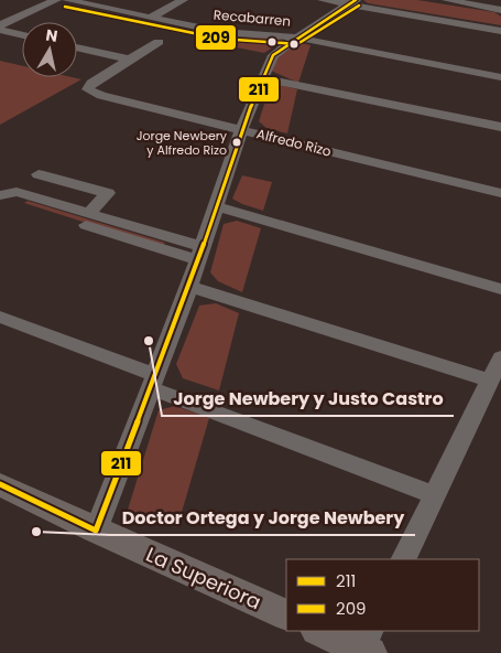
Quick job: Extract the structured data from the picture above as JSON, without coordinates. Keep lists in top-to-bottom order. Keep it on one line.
{"streets":{"main road":["La Superiora"],"street":["Recabarren","Alfredo Rizo"]},"places":["Jorge Newbery y Alfredo Rizo","Jorge Newbery y Justo Castro","Doctor Ortega y Jorge Newbery"],"lines":["transit line 211","transit line 209"],"legend":["211","209"],"north":"top"}
